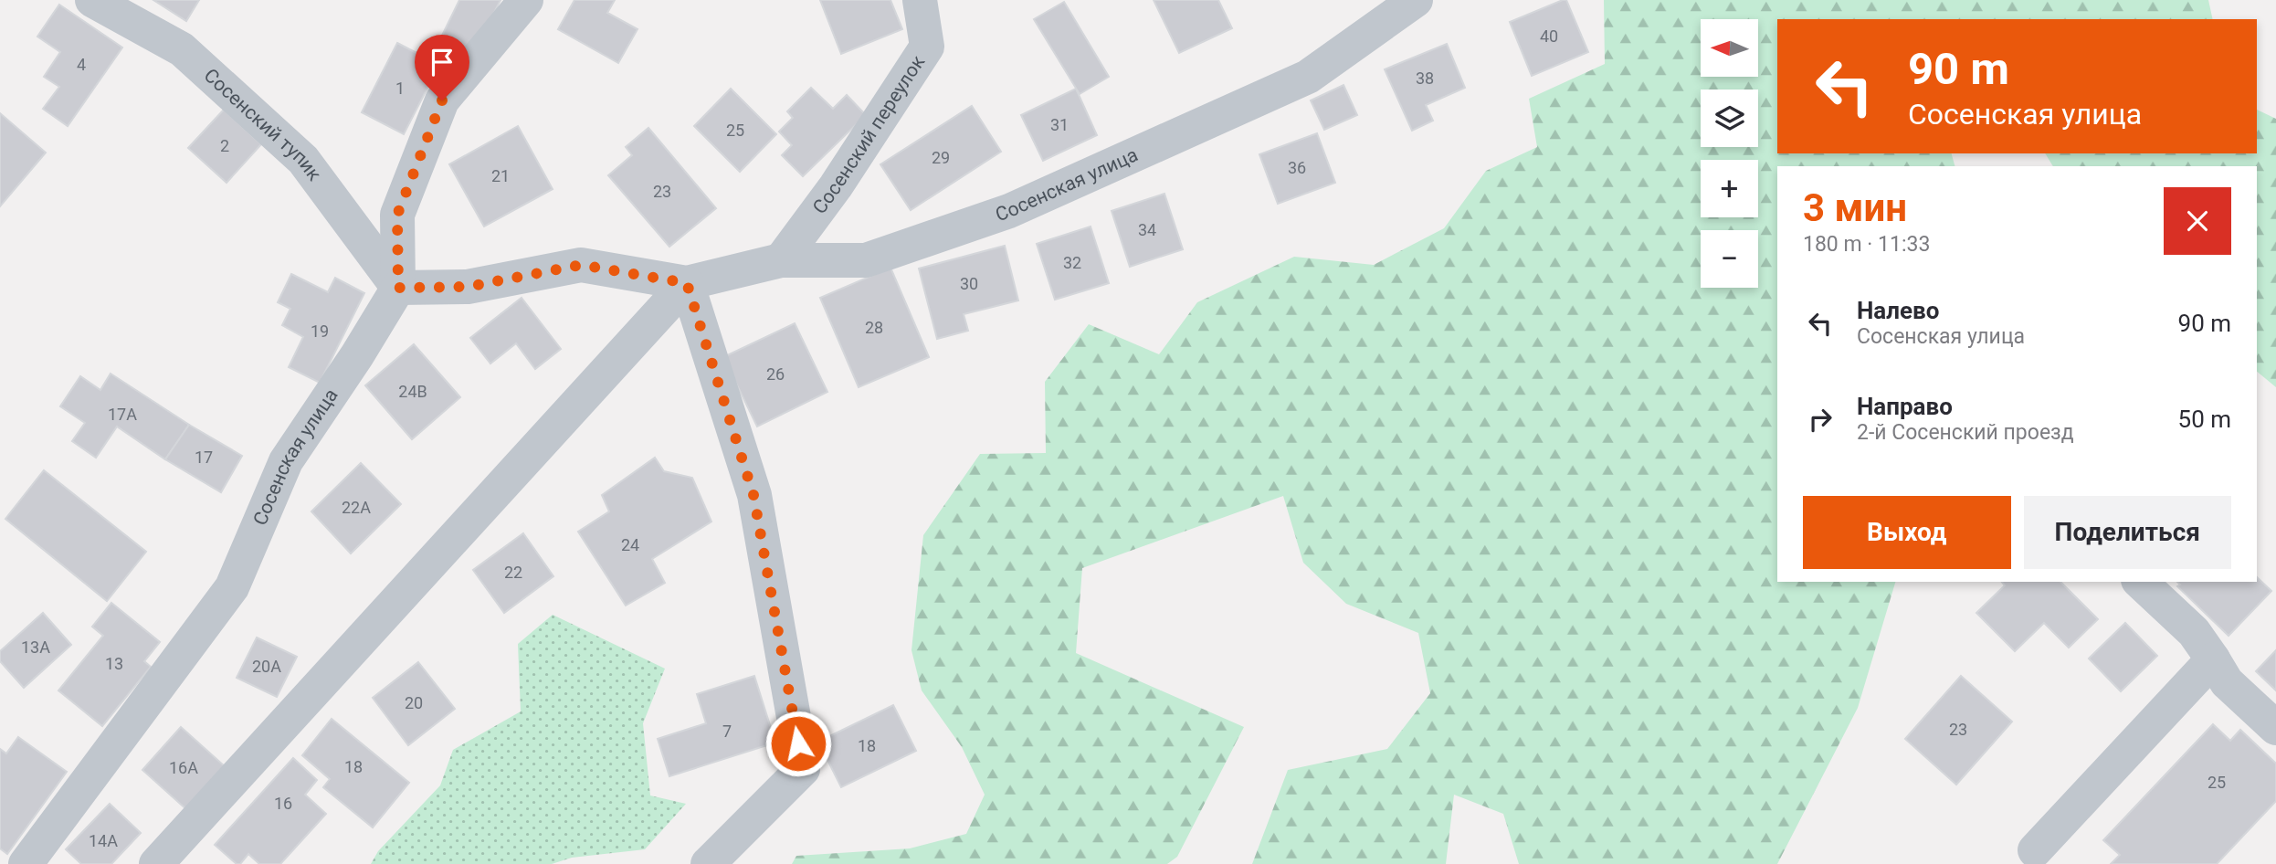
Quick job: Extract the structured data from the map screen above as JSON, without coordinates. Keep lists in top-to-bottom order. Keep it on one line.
{"streets":{"street":["Сосенский тупик","Сосенский переулок","Сосенская улица"]},"crossings":[["Сосенский тупик","Сосенская улица"],["Сосенский переулок","Сосенская улица"]],"house_numbers":["40","4","38","1","31","25","2","29","36","21","23","34","32","30","28","19","26","24В","17А","17","22А","24","22","13А","13","20А","20","23","7","18","18","16А","25","16","14А"],"north":"left","page":{"map_buttons":["+","−"],"turn":["90 m","Сосенская улица"],"heading":["3 мин","180 m · 11:33"],"list":[{"name":"Налево","note":"Сосенская улица","value":"90 m"},{"name":"Направо","note":"2-й Сосенский проезд","value":"50 m"}],"buttons":["Выход","Поделиться"]}}
